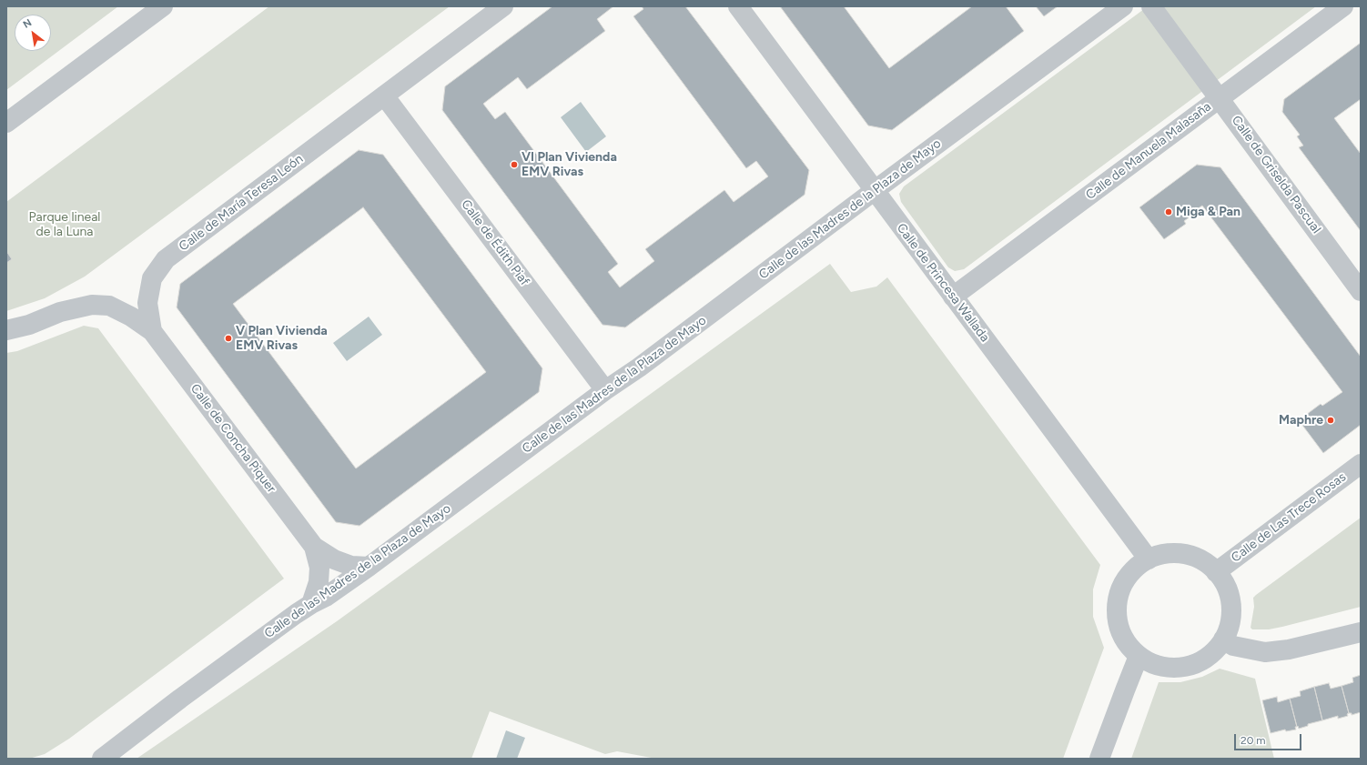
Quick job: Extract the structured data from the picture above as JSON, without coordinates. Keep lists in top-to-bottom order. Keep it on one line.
{"streets":{"street":["Calle de Manuela Malasaña","Calle de Griselda Pascual","Calle de María Teresa León","Calle de las Madres de la Plaza de Mayo","Calle de Édith Piaf","Calle de Princesa Wallada","Calle de Concha Piquer","Calle de Las Trece Rosas"]},"crossings":[["Calle de Manuela Malasaña","Calle de Griselda Pascual"],["Calle de Manuela Malasaña","Calle de Princesa Wallada"],["Calle de María Teresa León","Calle de Édith Piaf"],["Calle de María Teresa León","Calle de Concha Piquer"],["Calle de las Madres de la Plaza de Mayo","Calle de Édith Piaf"],["Calle de las Madres de la Plaza de Mayo","Calle de Princesa Wallada"],["Calle de las Madres de la Plaza de Mayo","Calle de Concha Piquer"],["Calle de Princesa Wallada","Calle de Las Trece Rosas"]],"parks":["Parque lineal de la Luna"],"places":["VI Plan Vivienda EMV Rivas","Miga & Pan","V Plan Vivienda EMV Rivas","Maphre"],"scale_bar":"20 m","north":"top left"}
